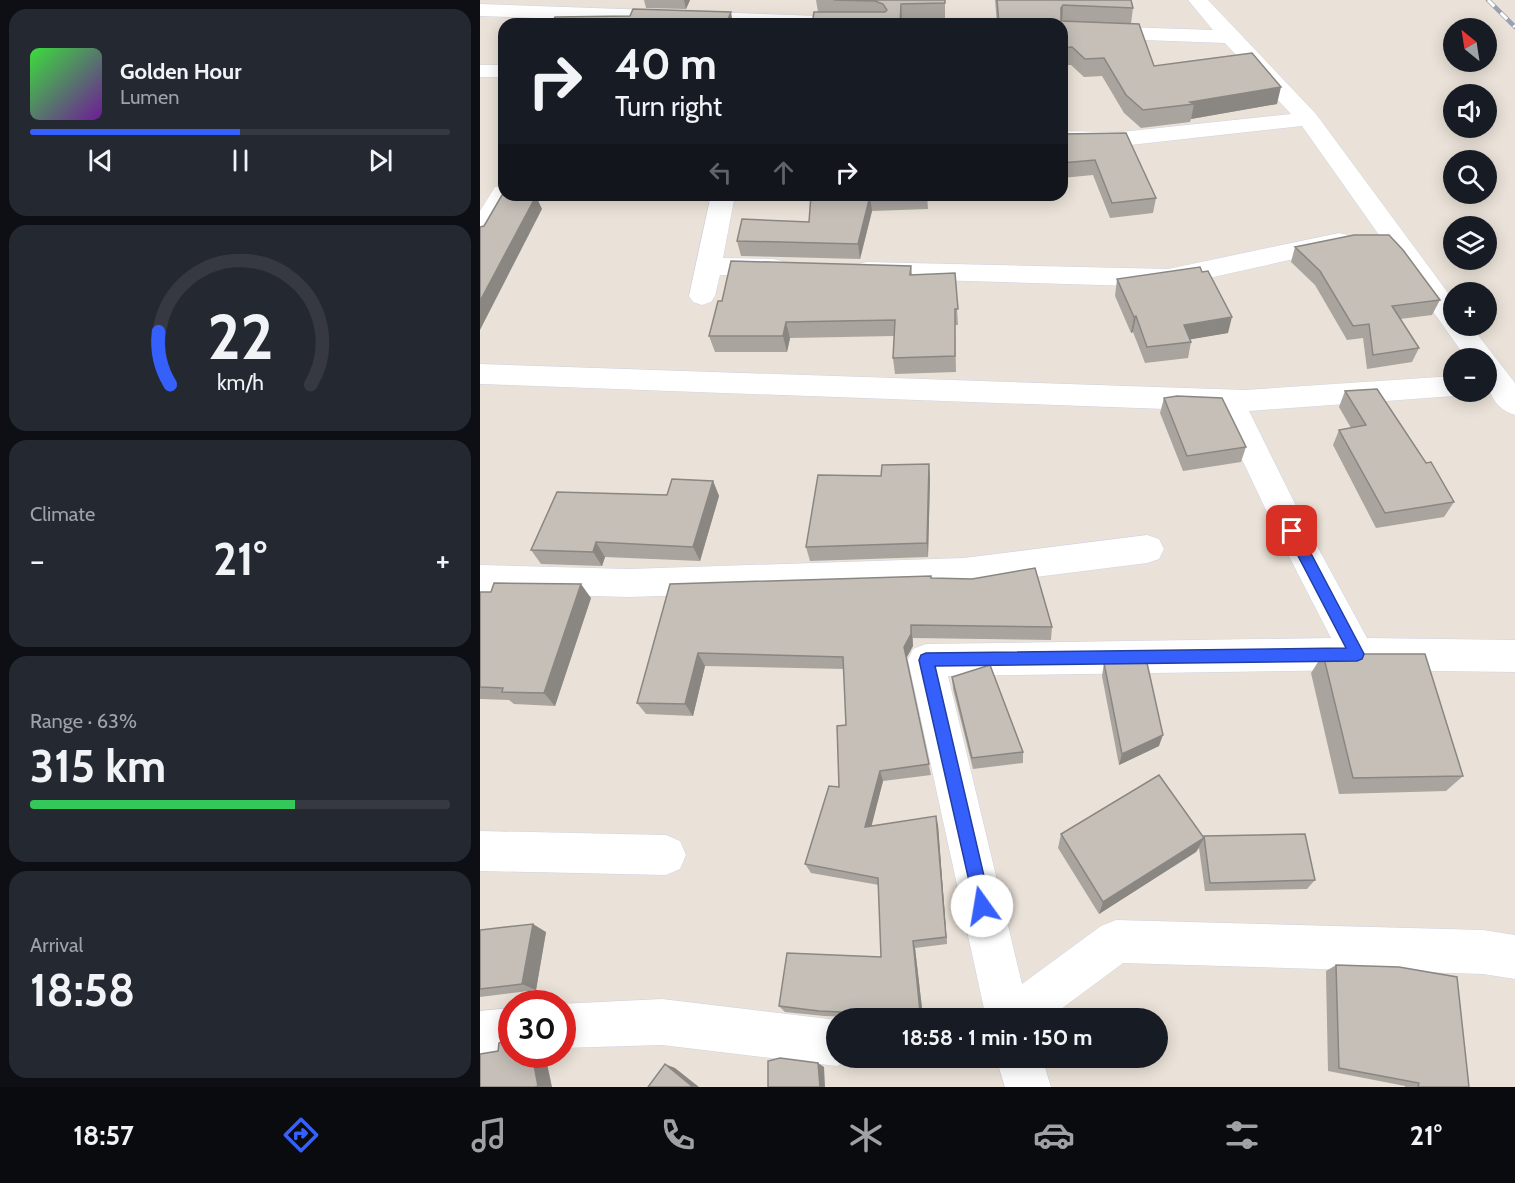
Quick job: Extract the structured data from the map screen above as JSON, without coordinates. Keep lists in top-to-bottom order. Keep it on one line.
{"north":"top left","page":{"map_buttons":["+","−"],"turn":["40 m","Turn right"],"song":["Golden Hour","Lumen"],"tile":["Climate",["Range · 63%","315 km"],["Arrival","18:58"]],"heat":["−","21°","+"],"limit":"30","trip":"18:58 · 1 min · 150 m","tabs":["18:57","21°"],"gauge":["22","km/h"]}}
